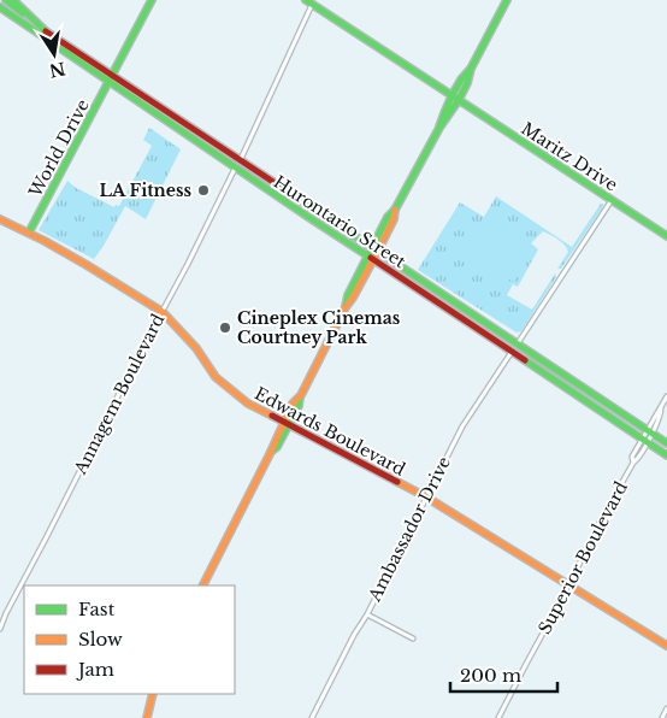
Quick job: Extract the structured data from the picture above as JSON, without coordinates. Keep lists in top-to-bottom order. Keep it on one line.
{"streets":{"main road":["World Drive","Maritz Drive","Hurontario Street","Edwards Boulevard"],"street":["Annagem Boulevard","Ambassador Drive","Superior Boulevard"]},"crossings":[["World Drive","Hurontario Street"],["World Drive","Edwards Boulevard"],["Maritz Drive","Annagem Boulevard"],["Maritz Drive","Ambassador Drive"],["Hurontario Street","Annagem Boulevard"],["Hurontario Street","Ambassador Drive"],["Hurontario Street","Superior Boulevard"],["Annagem Boulevard","Edwards Boulevard"],["Edwards Boulevard","Ambassador Drive"],["Edwards Boulevard","Superior Boulevard"]],"places":["LA Fitness","Cineplex Cinemas Courtney Park"],"legend":["Fast","Slow","Jam"],"scale_bar":"200 m","north":"bottom"}
